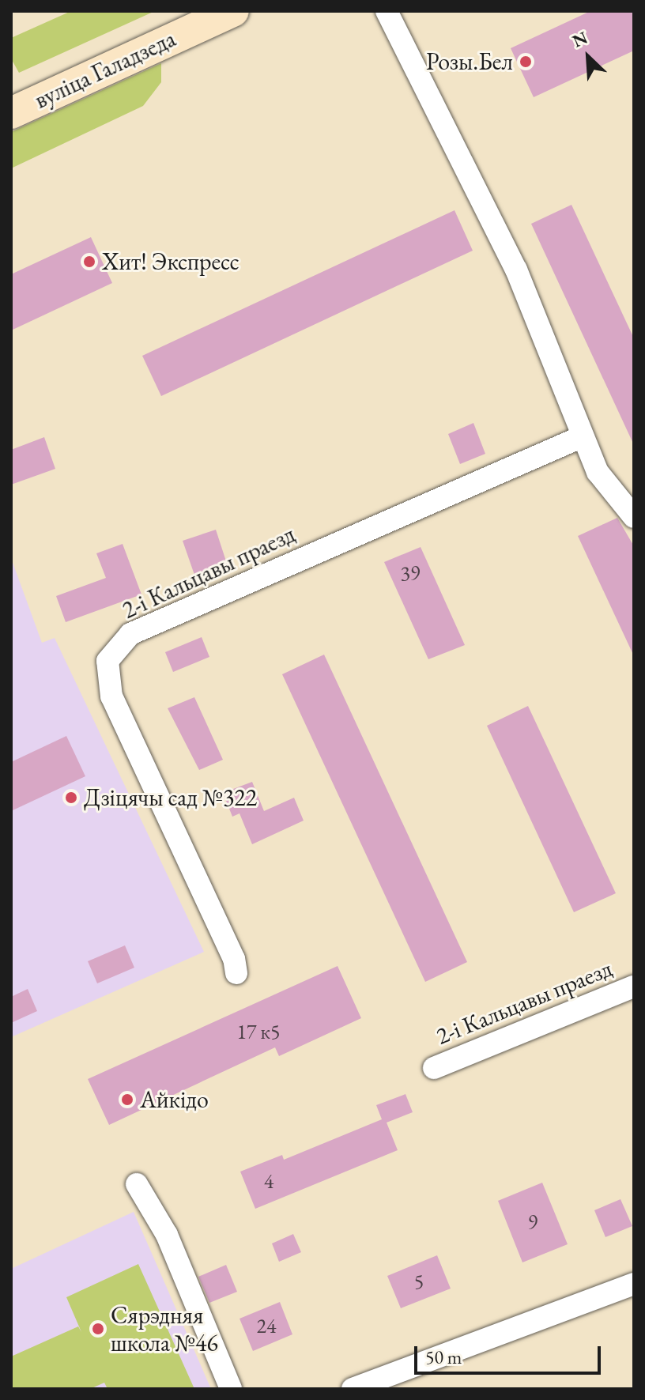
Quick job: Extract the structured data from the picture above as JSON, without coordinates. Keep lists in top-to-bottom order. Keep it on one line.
{"streets":{"main road":["вуліца Галадзеда"],"street":["2-і Кальцавы праезд"]},"places":["Розы.Бел","Хит! Экспресс","Дзіцячы сад №322","Айкідо","Сярэдняя школа №46"],"house_numbers":["39","17 к5","4","9","5","24"],"scale_bar":"50 m","north":"top left"}
